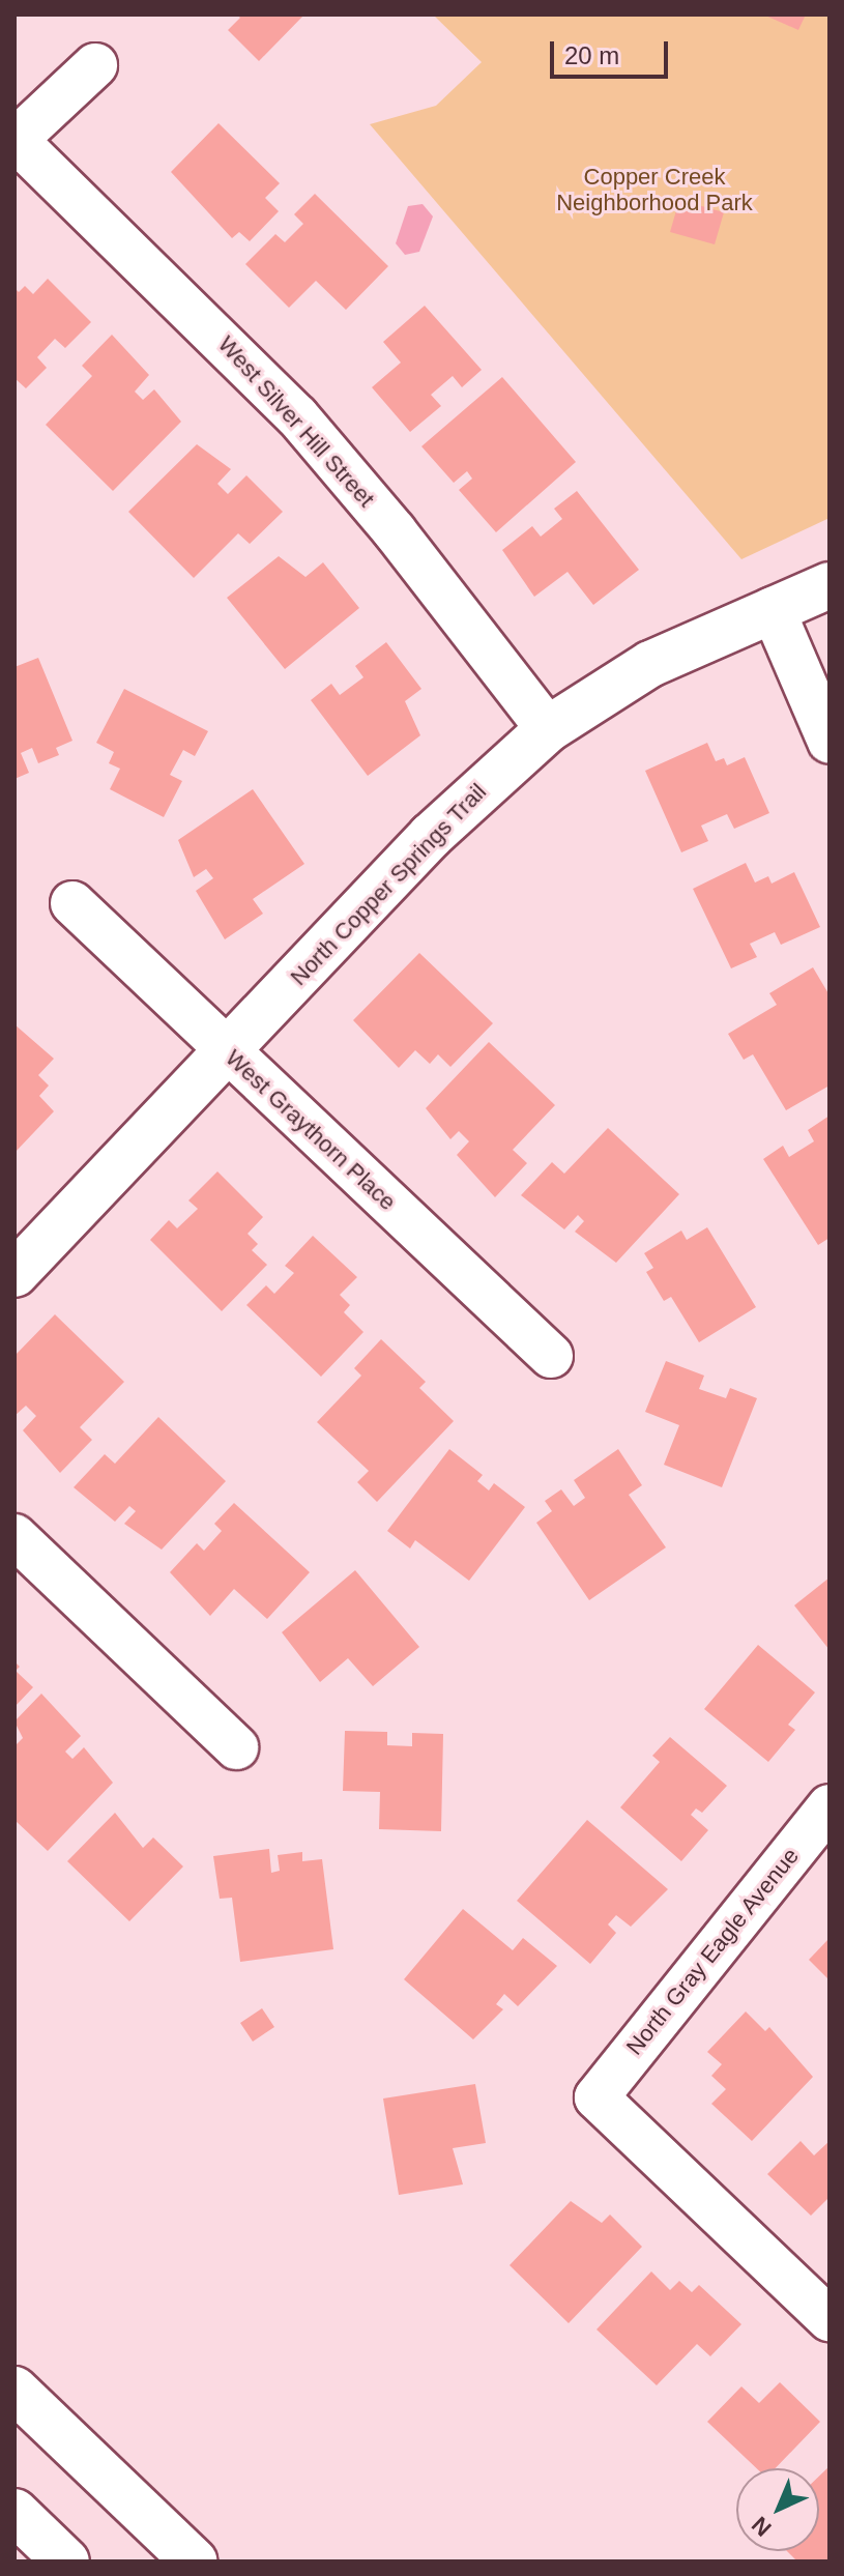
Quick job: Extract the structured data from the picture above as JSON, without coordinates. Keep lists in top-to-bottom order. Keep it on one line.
{"streets":{"street":["West Silver Hill Street","North Copper Springs Trail","West Graythorn Place","North Gray Eagle Avenue"]},"crossings":[["West Silver Hill Street","North Copper Springs Trail"],["North Copper Springs Trail","West Graythorn Place"]],"parks":["Copper Creek Neighborhood Park"],"scale_bar":"20 m","north":"bottom left"}
